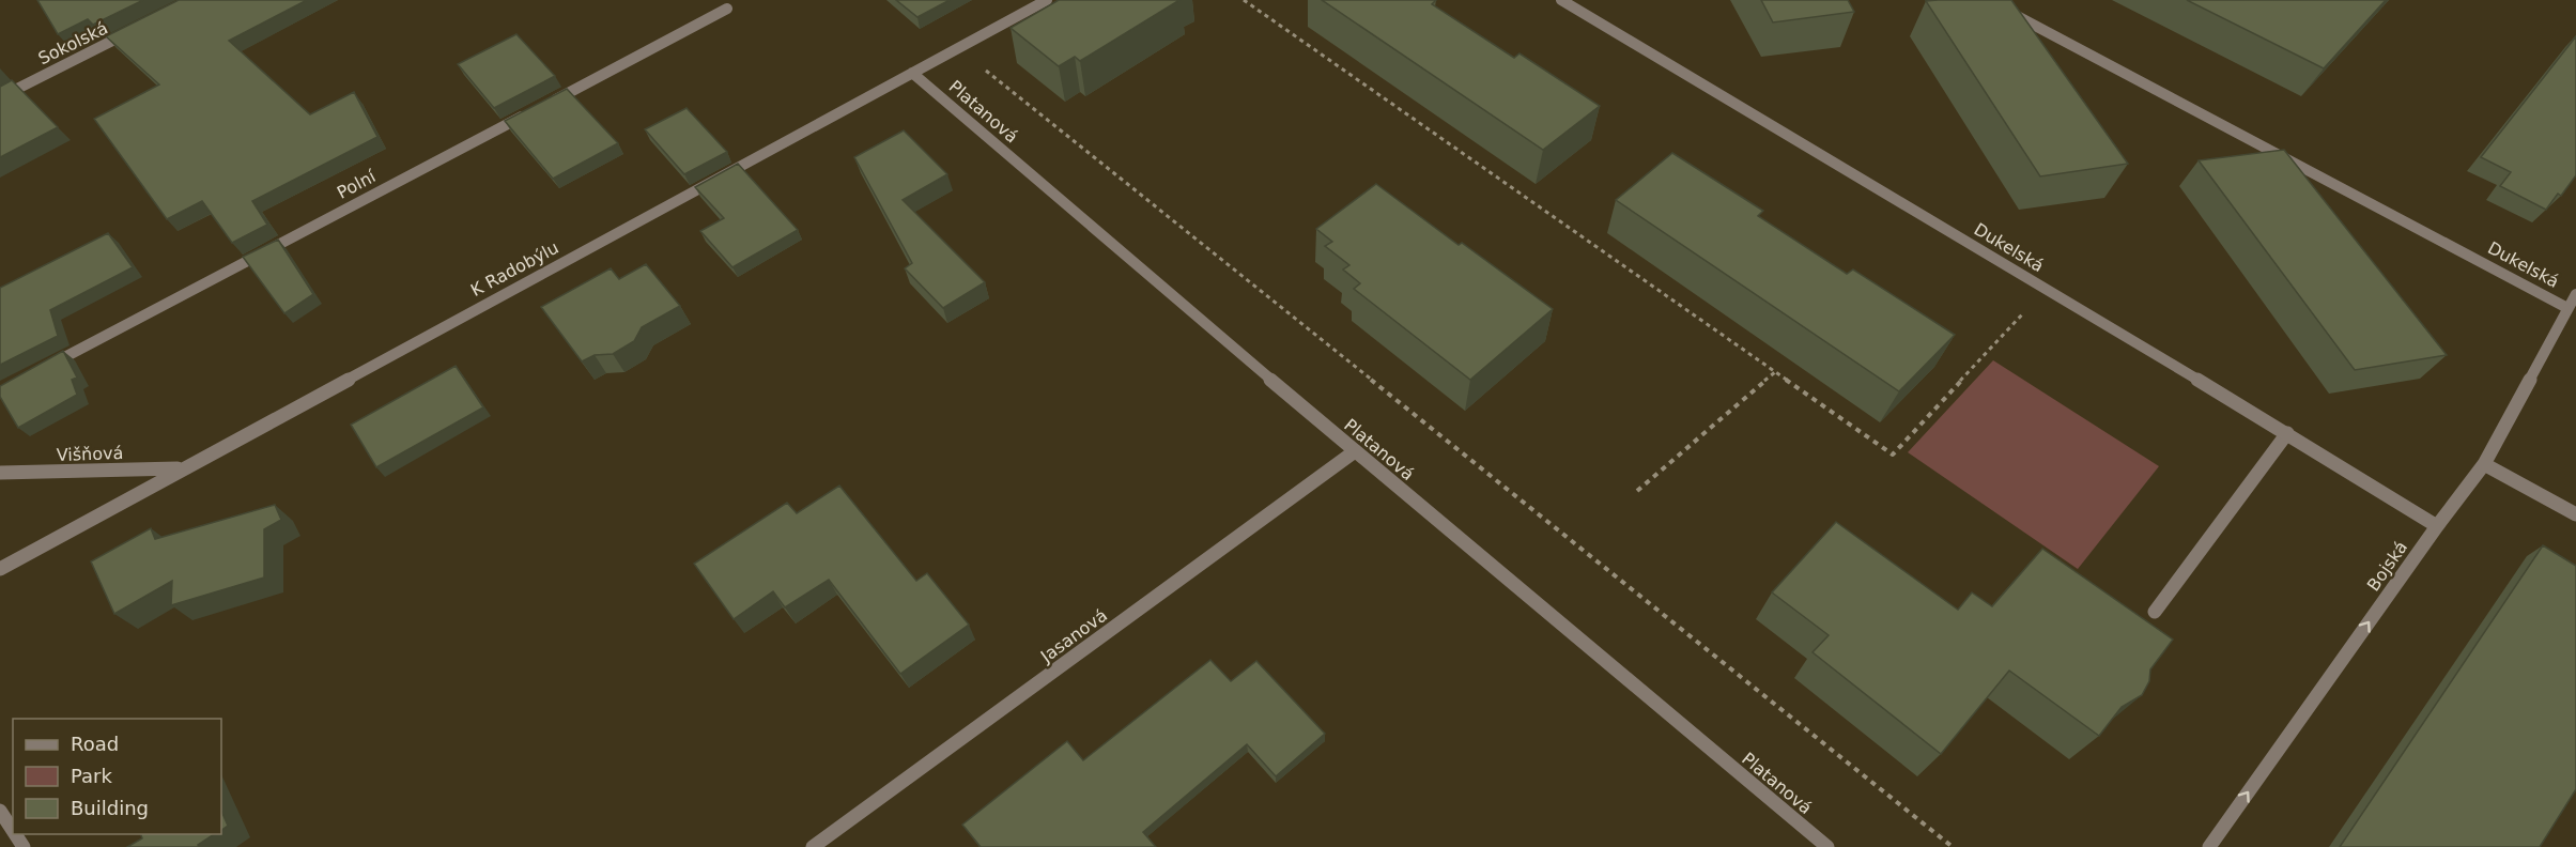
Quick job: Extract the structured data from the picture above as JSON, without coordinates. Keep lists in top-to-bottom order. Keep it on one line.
{"streets":{"street":["Sokolská","Platanová","Polní","Dukelská","K Radobýlu","Višňová","Bojská","Jasanová"]},"crossings":[["Platanová","K Radobýlu"],["Platanová","Jasanová"],["Dukelská","Bojská"],["K Radobýlu","Višňová"]],"one_way":["Bojská"],"legend":["Road","Park","Building"]}
